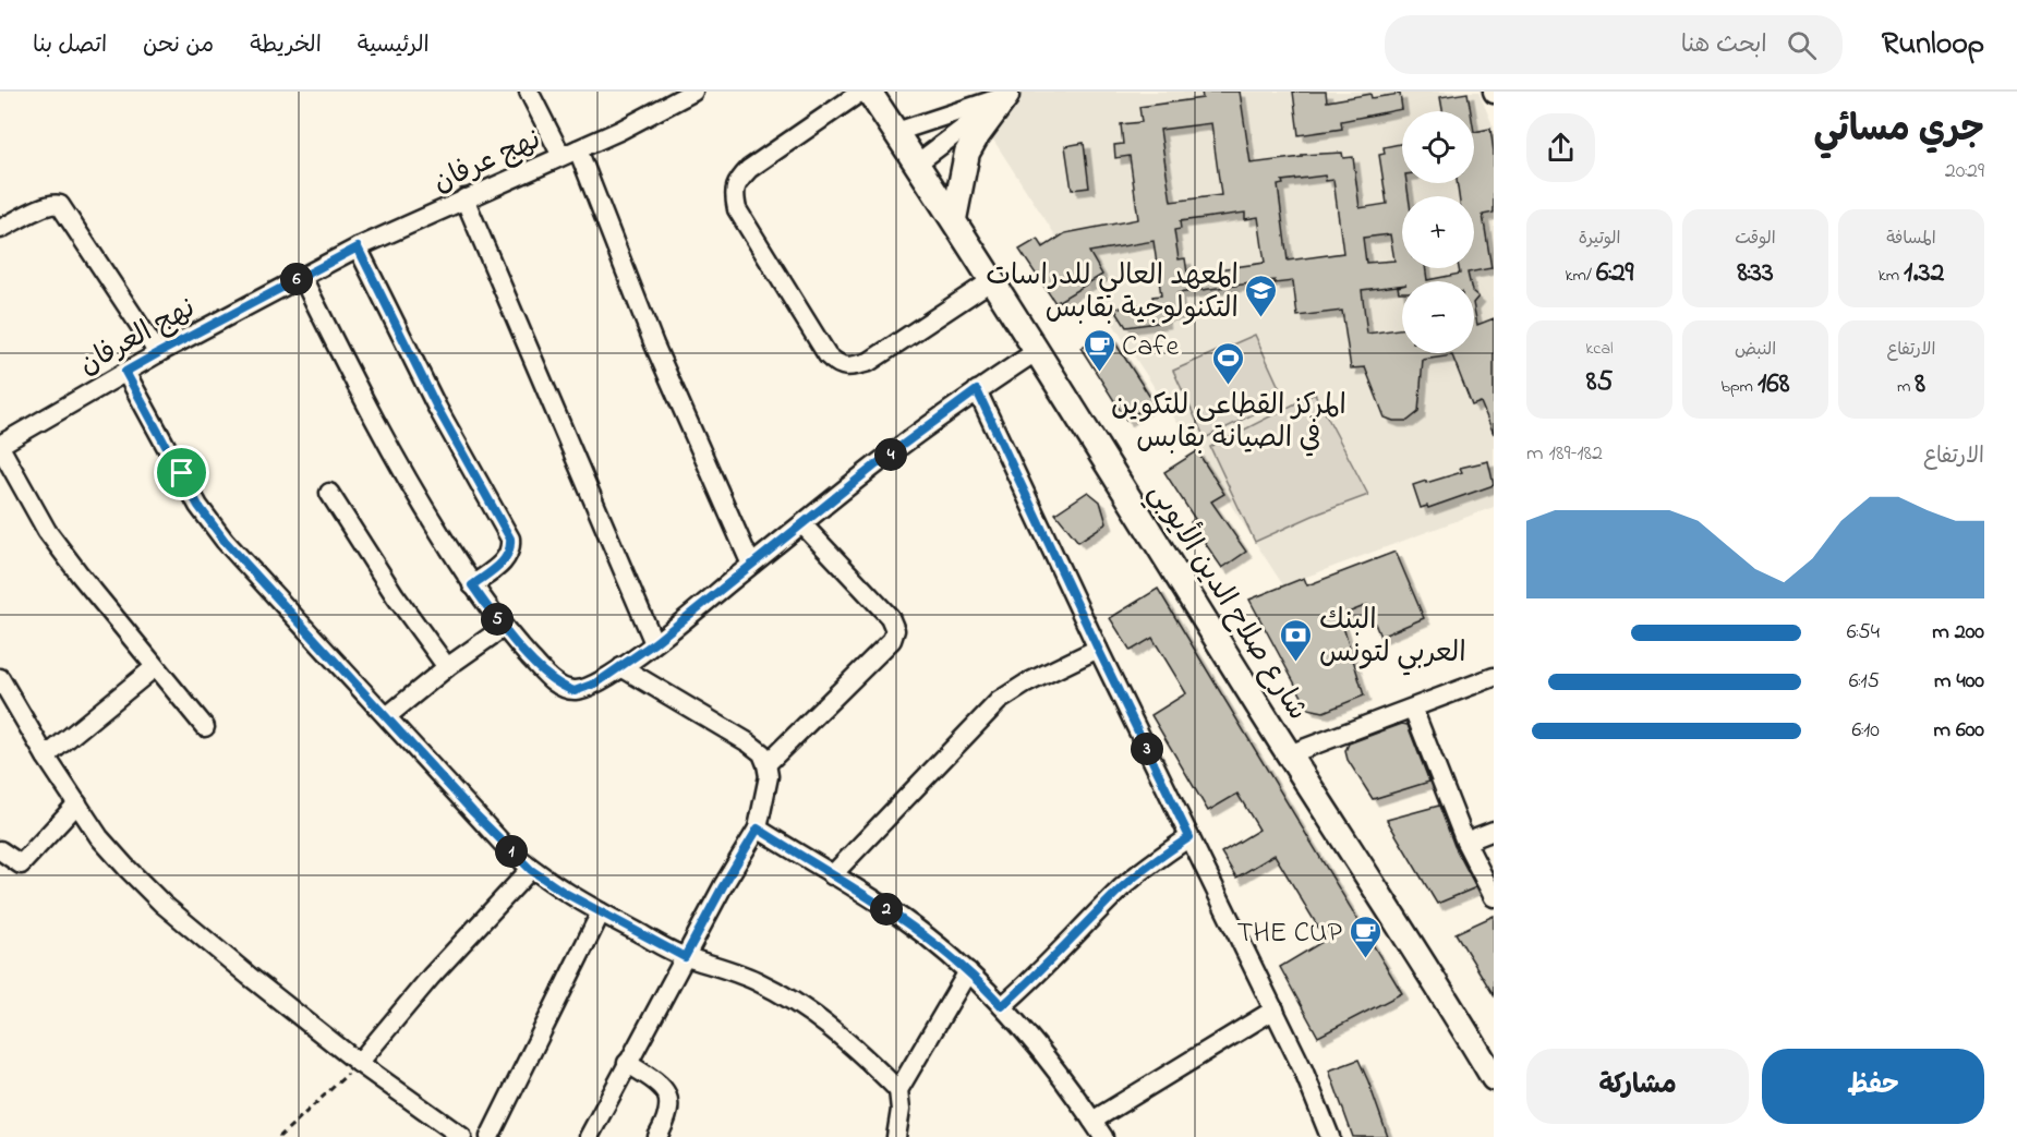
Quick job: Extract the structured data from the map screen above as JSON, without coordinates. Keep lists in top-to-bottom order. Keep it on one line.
{"streets":{"main road":["شارع صلاح الدين الأيوبي"],"street":["نهج عرفان","نهج العرفان"]},"crossings":[["نهج عرفان","نهج العرفان"]],"places":{"school or university":["المعهد العالي للدراسات التكنولوجية بقابس"],"cafe":["Cafe","THE CUP"],"sports":["المركز القطاعى للتكوين في الصيانة بقابس"],"bank":["البنك العربي لتونس"]},"page":{"header":"Runloop","search":"ابحث هنا","nav":["الرئيسية","الخريطة","من نحن","اتصل بنا"],"heading":["جري مسائي","20:29"],"map_buttons":["+","−"],"stats":[["المسافة","1.32 km"],["الوقت","8:33"],["الوتيرة","6:29 /km"],["الارتفاع","8 m"],["النبض","168 bpm"],["kcal","85"]],"pins":["6","4","5","3","1","2"],"chart":["الارتفاع","182–189 m"],"list":[{"name":"200 m","note":"6:54"},{"name":"400 m","note":"6:15"},{"name":"600 m","note":"6:10"}],"buttons":["حفظ","مشاركة"]}}
